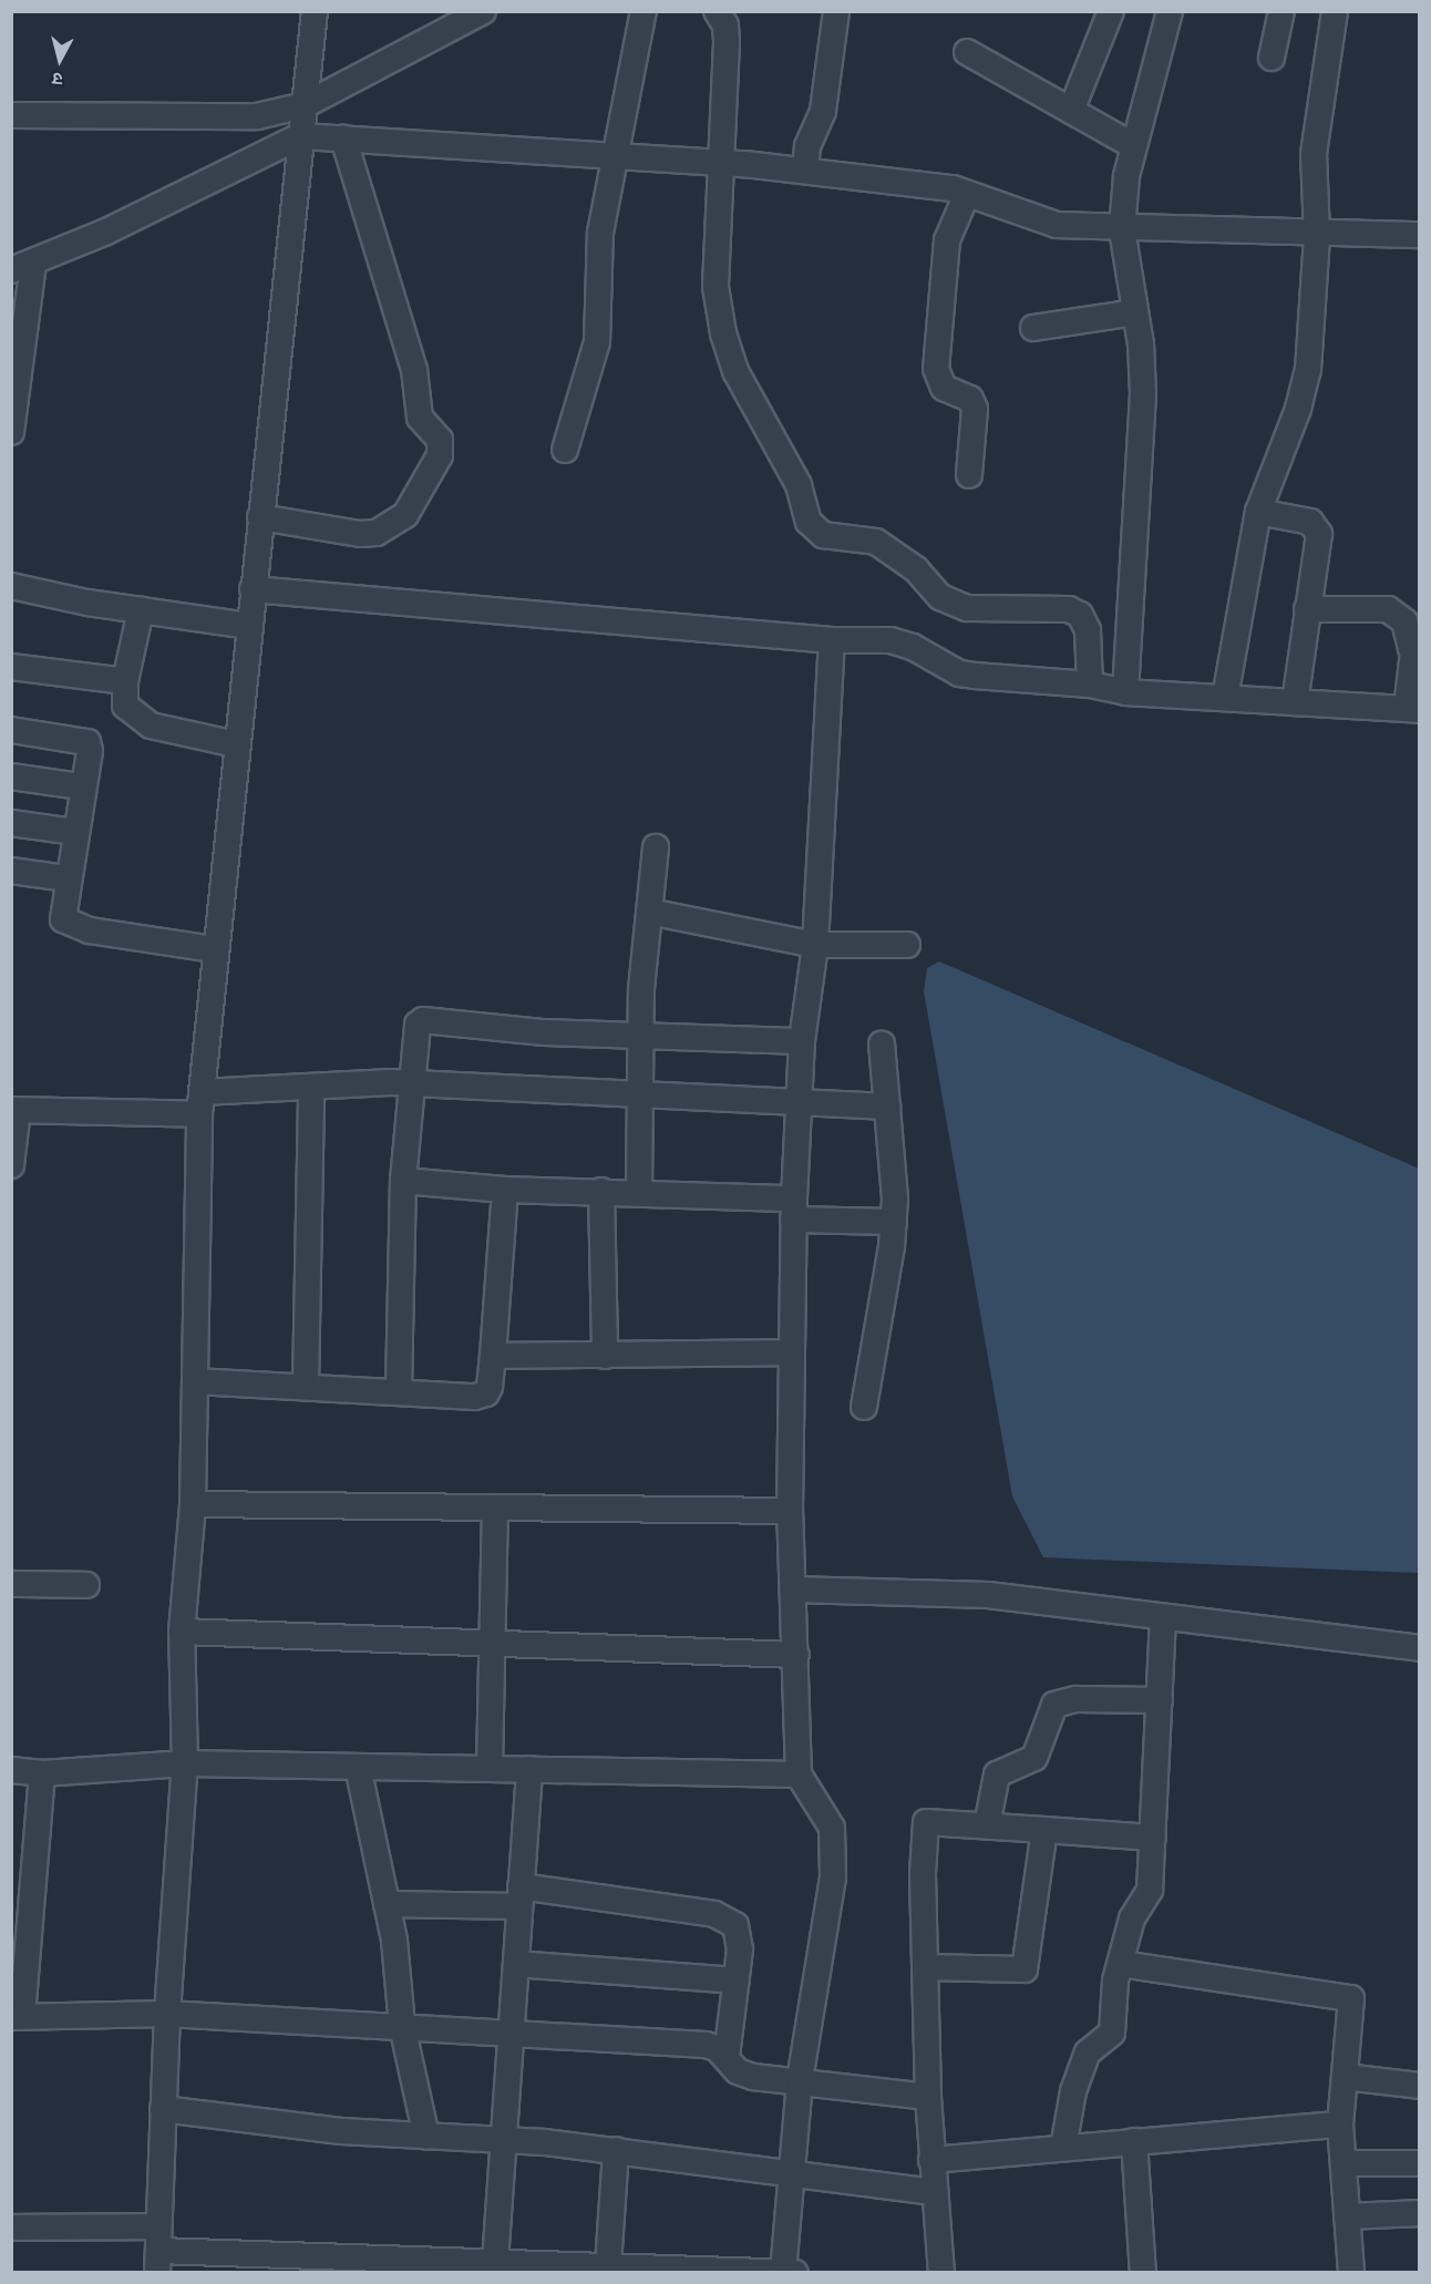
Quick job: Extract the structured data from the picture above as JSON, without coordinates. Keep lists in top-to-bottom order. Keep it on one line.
{"north":"bottom"}
